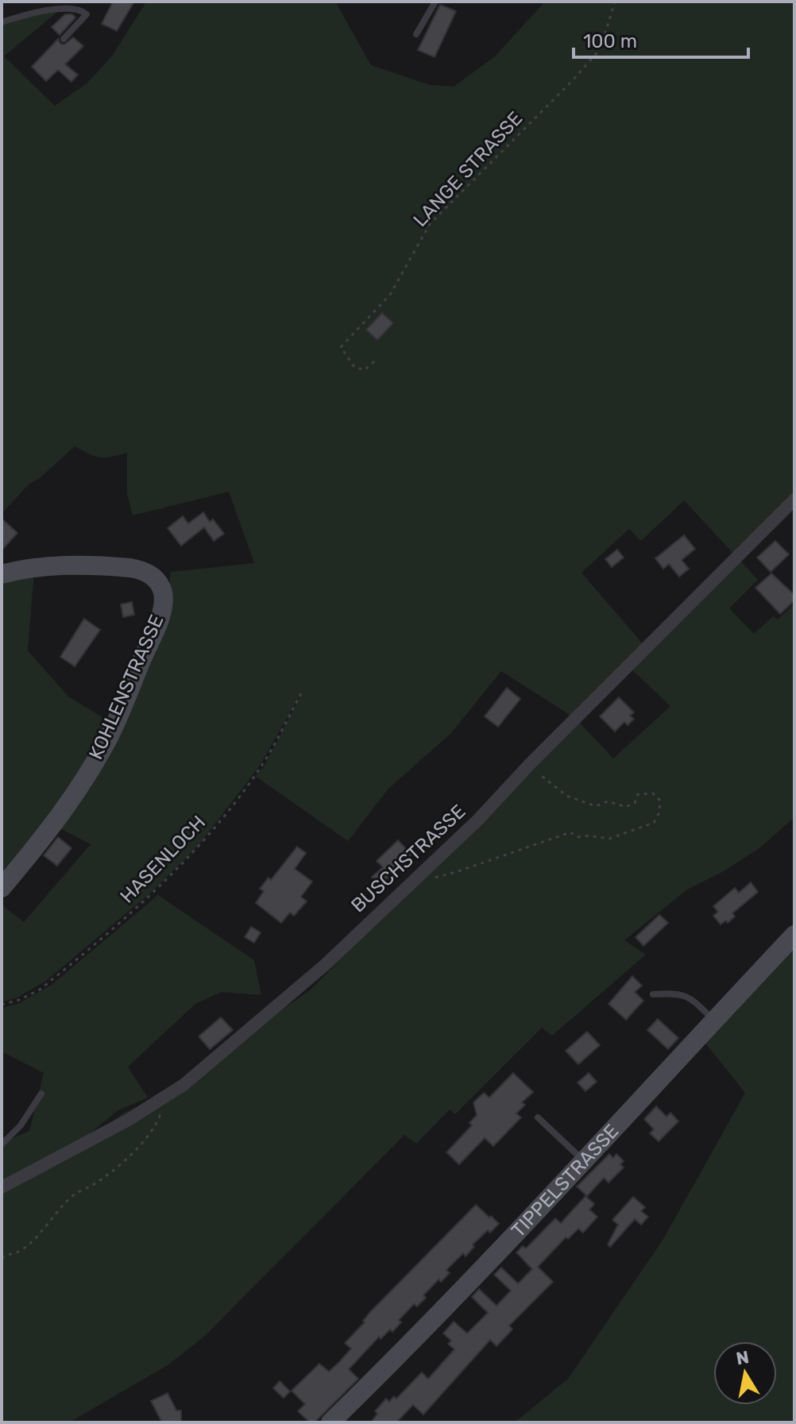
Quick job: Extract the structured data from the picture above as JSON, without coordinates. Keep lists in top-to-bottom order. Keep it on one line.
{"streets":{"street":["KOHLENSTRASSE","BUSCHSTRASSE","TIPPELSTRASSE"],"path":["LANGE STRASSE","HASENLOCH"]},"scale_bar":"100 m","north":"top"}
